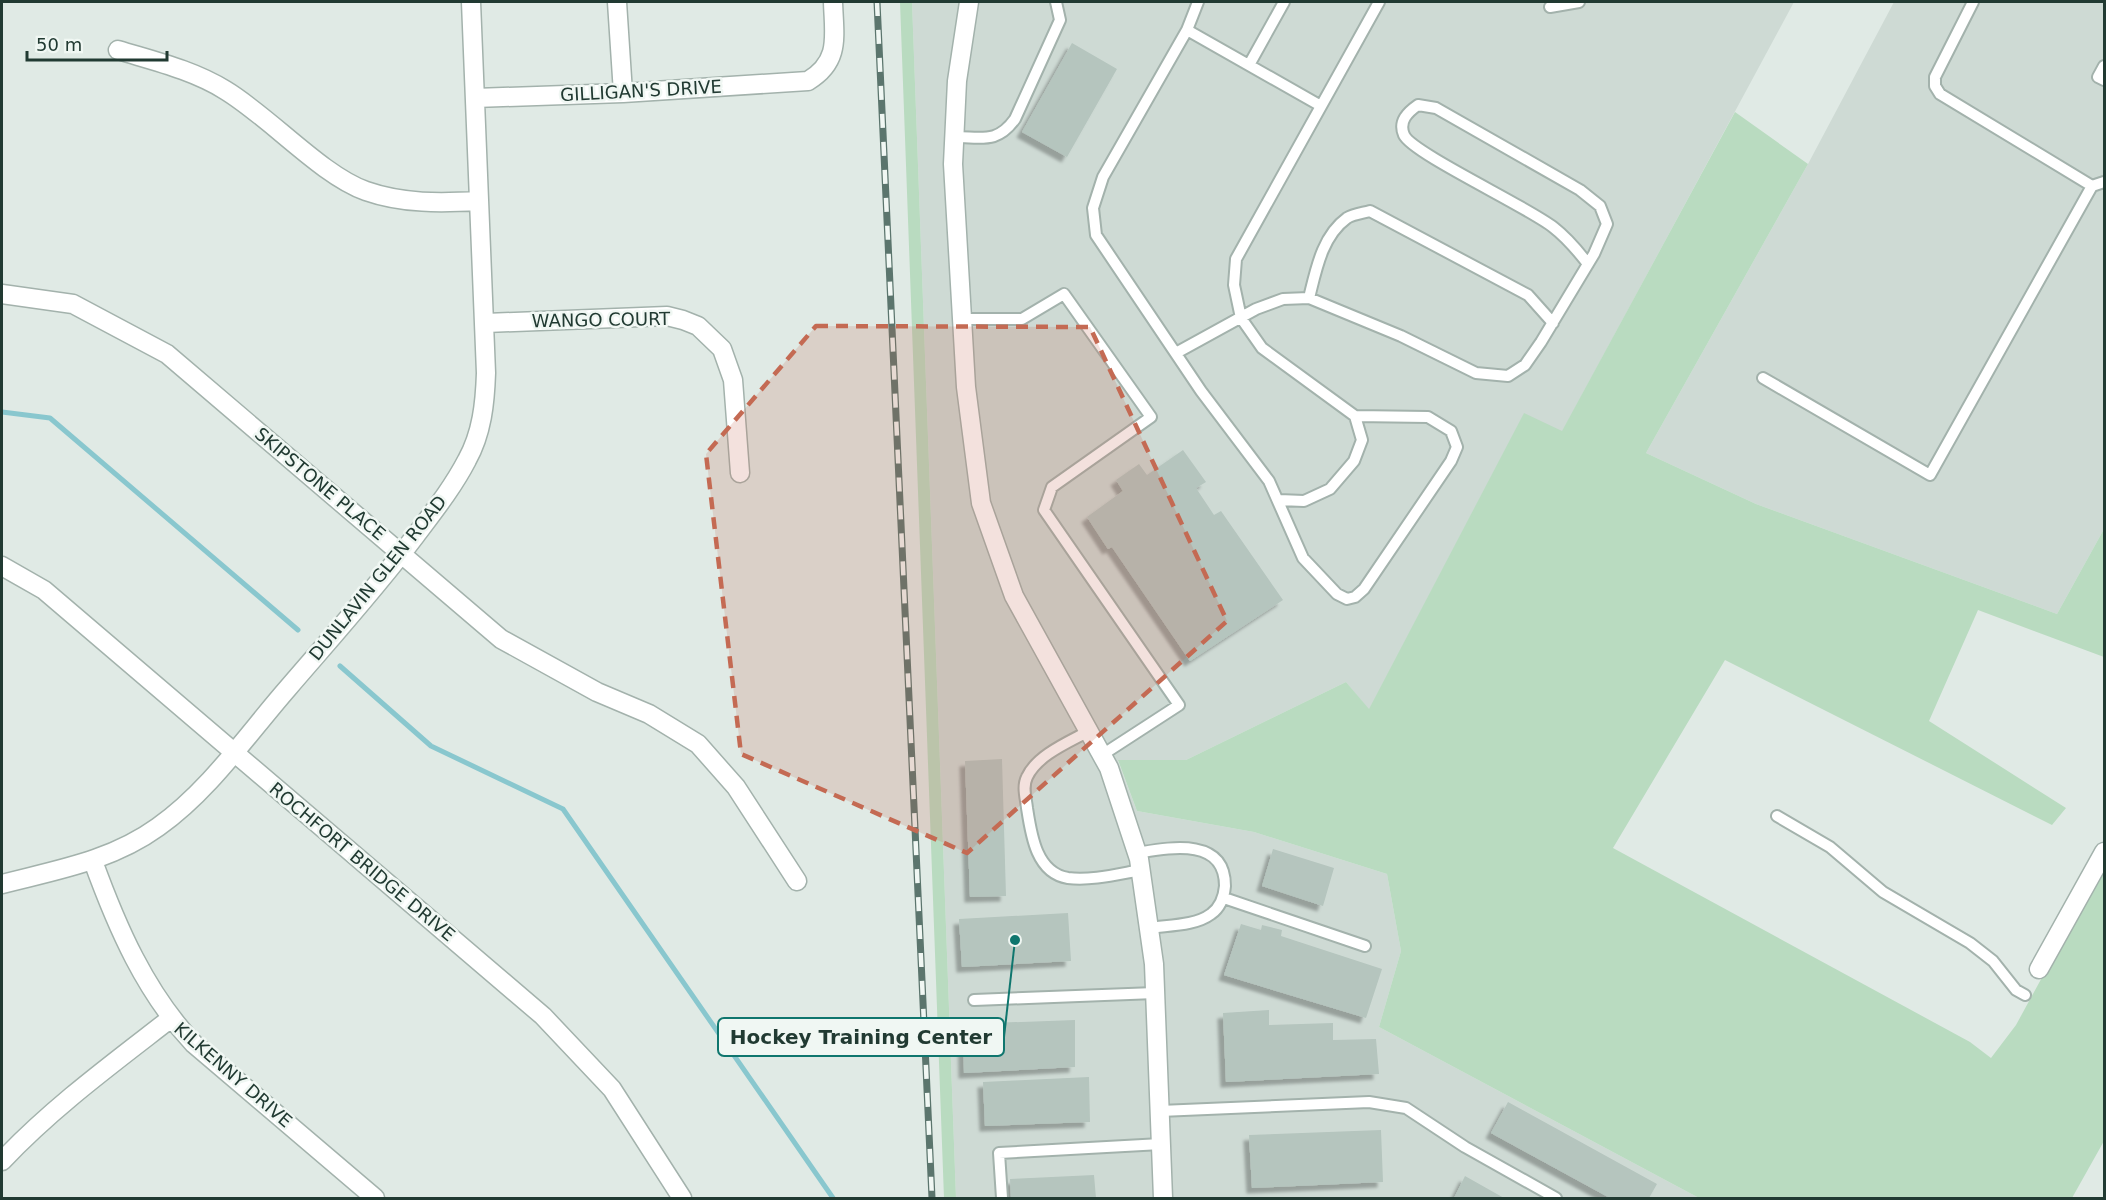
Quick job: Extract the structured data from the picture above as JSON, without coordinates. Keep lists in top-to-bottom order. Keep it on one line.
{"streets":{"street":["GILLIGAN'S DRIVE","WANGO COURT","SKIPSTONE PLACE","DUNLAVIN GLEN ROAD","ROCHFORT BRIDGE DRIVE","KILKENNY DRIVE"]},"crossings":[["GILLIGAN'S DRIVE","DUNLAVIN GLEN ROAD"],["WANGO COURT","DUNLAVIN GLEN ROAD"],["SKIPSTONE PLACE","DUNLAVIN GLEN ROAD"],["DUNLAVIN GLEN ROAD","ROCHFORT BRIDGE DRIVE"],["DUNLAVIN GLEN ROAD","KILKENNY DRIVE"]],"places":["Hockey Training Center"],"scale_bar":"50 m"}
